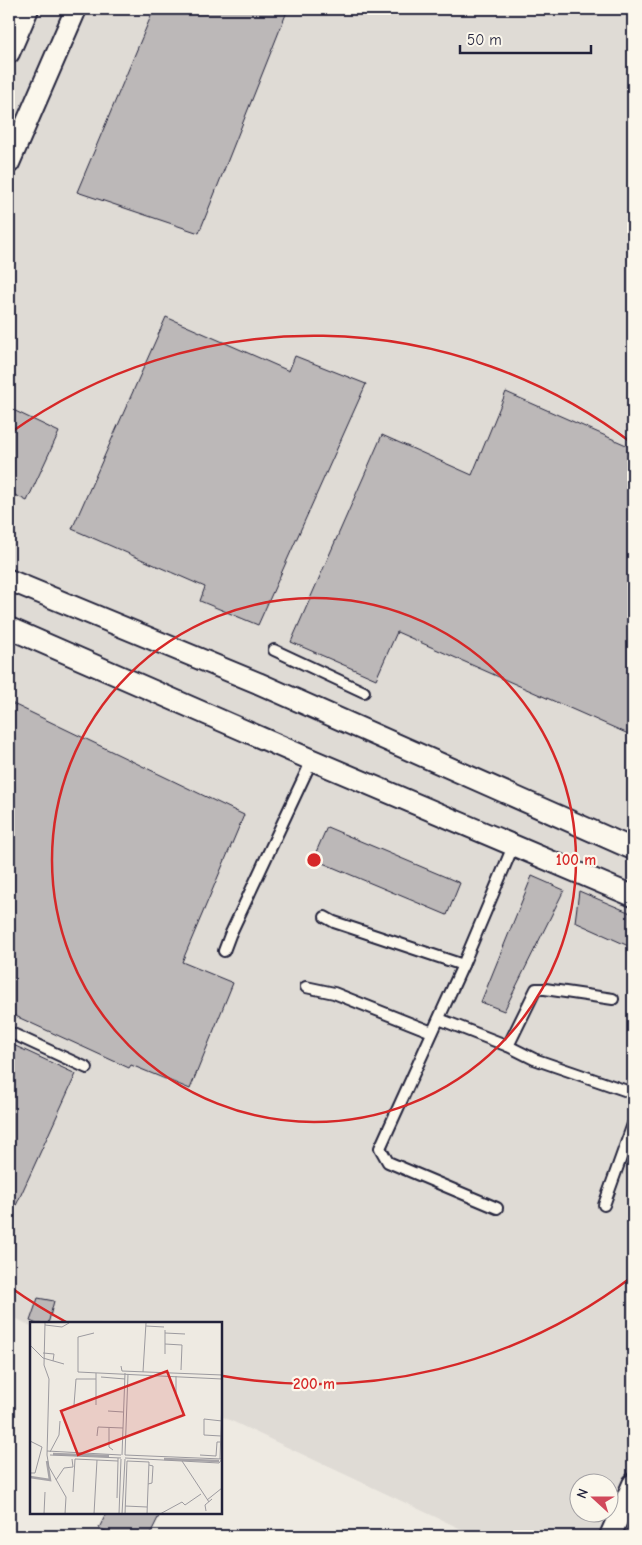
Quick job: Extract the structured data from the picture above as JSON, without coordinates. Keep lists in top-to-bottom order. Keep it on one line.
{"scale_bar":"50 m","north":"left","rings":["100 m","200 m"]}
